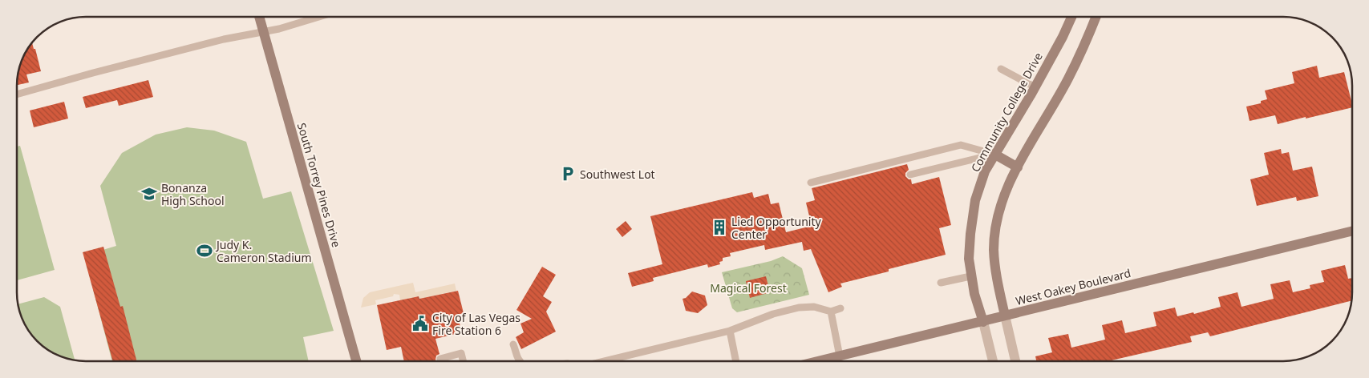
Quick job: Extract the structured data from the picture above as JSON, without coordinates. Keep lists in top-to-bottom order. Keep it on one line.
{"streets":{"main road":["Community College Drive","South Torrey Pines Drive","West Oakey Boulevard"]},"crossings":[["Community College Drive","West Oakey Boulevard"]],"parks":["Magical Forest"],"places":{"parking":["Southwest Lot"],"school or university":["Bonanza High School"],"building":["Lied Opportunity Center"],"sports":["Judy K. Cameron Stadium"],"public building":["City of Las Vegas Fire Station 6"]}}
